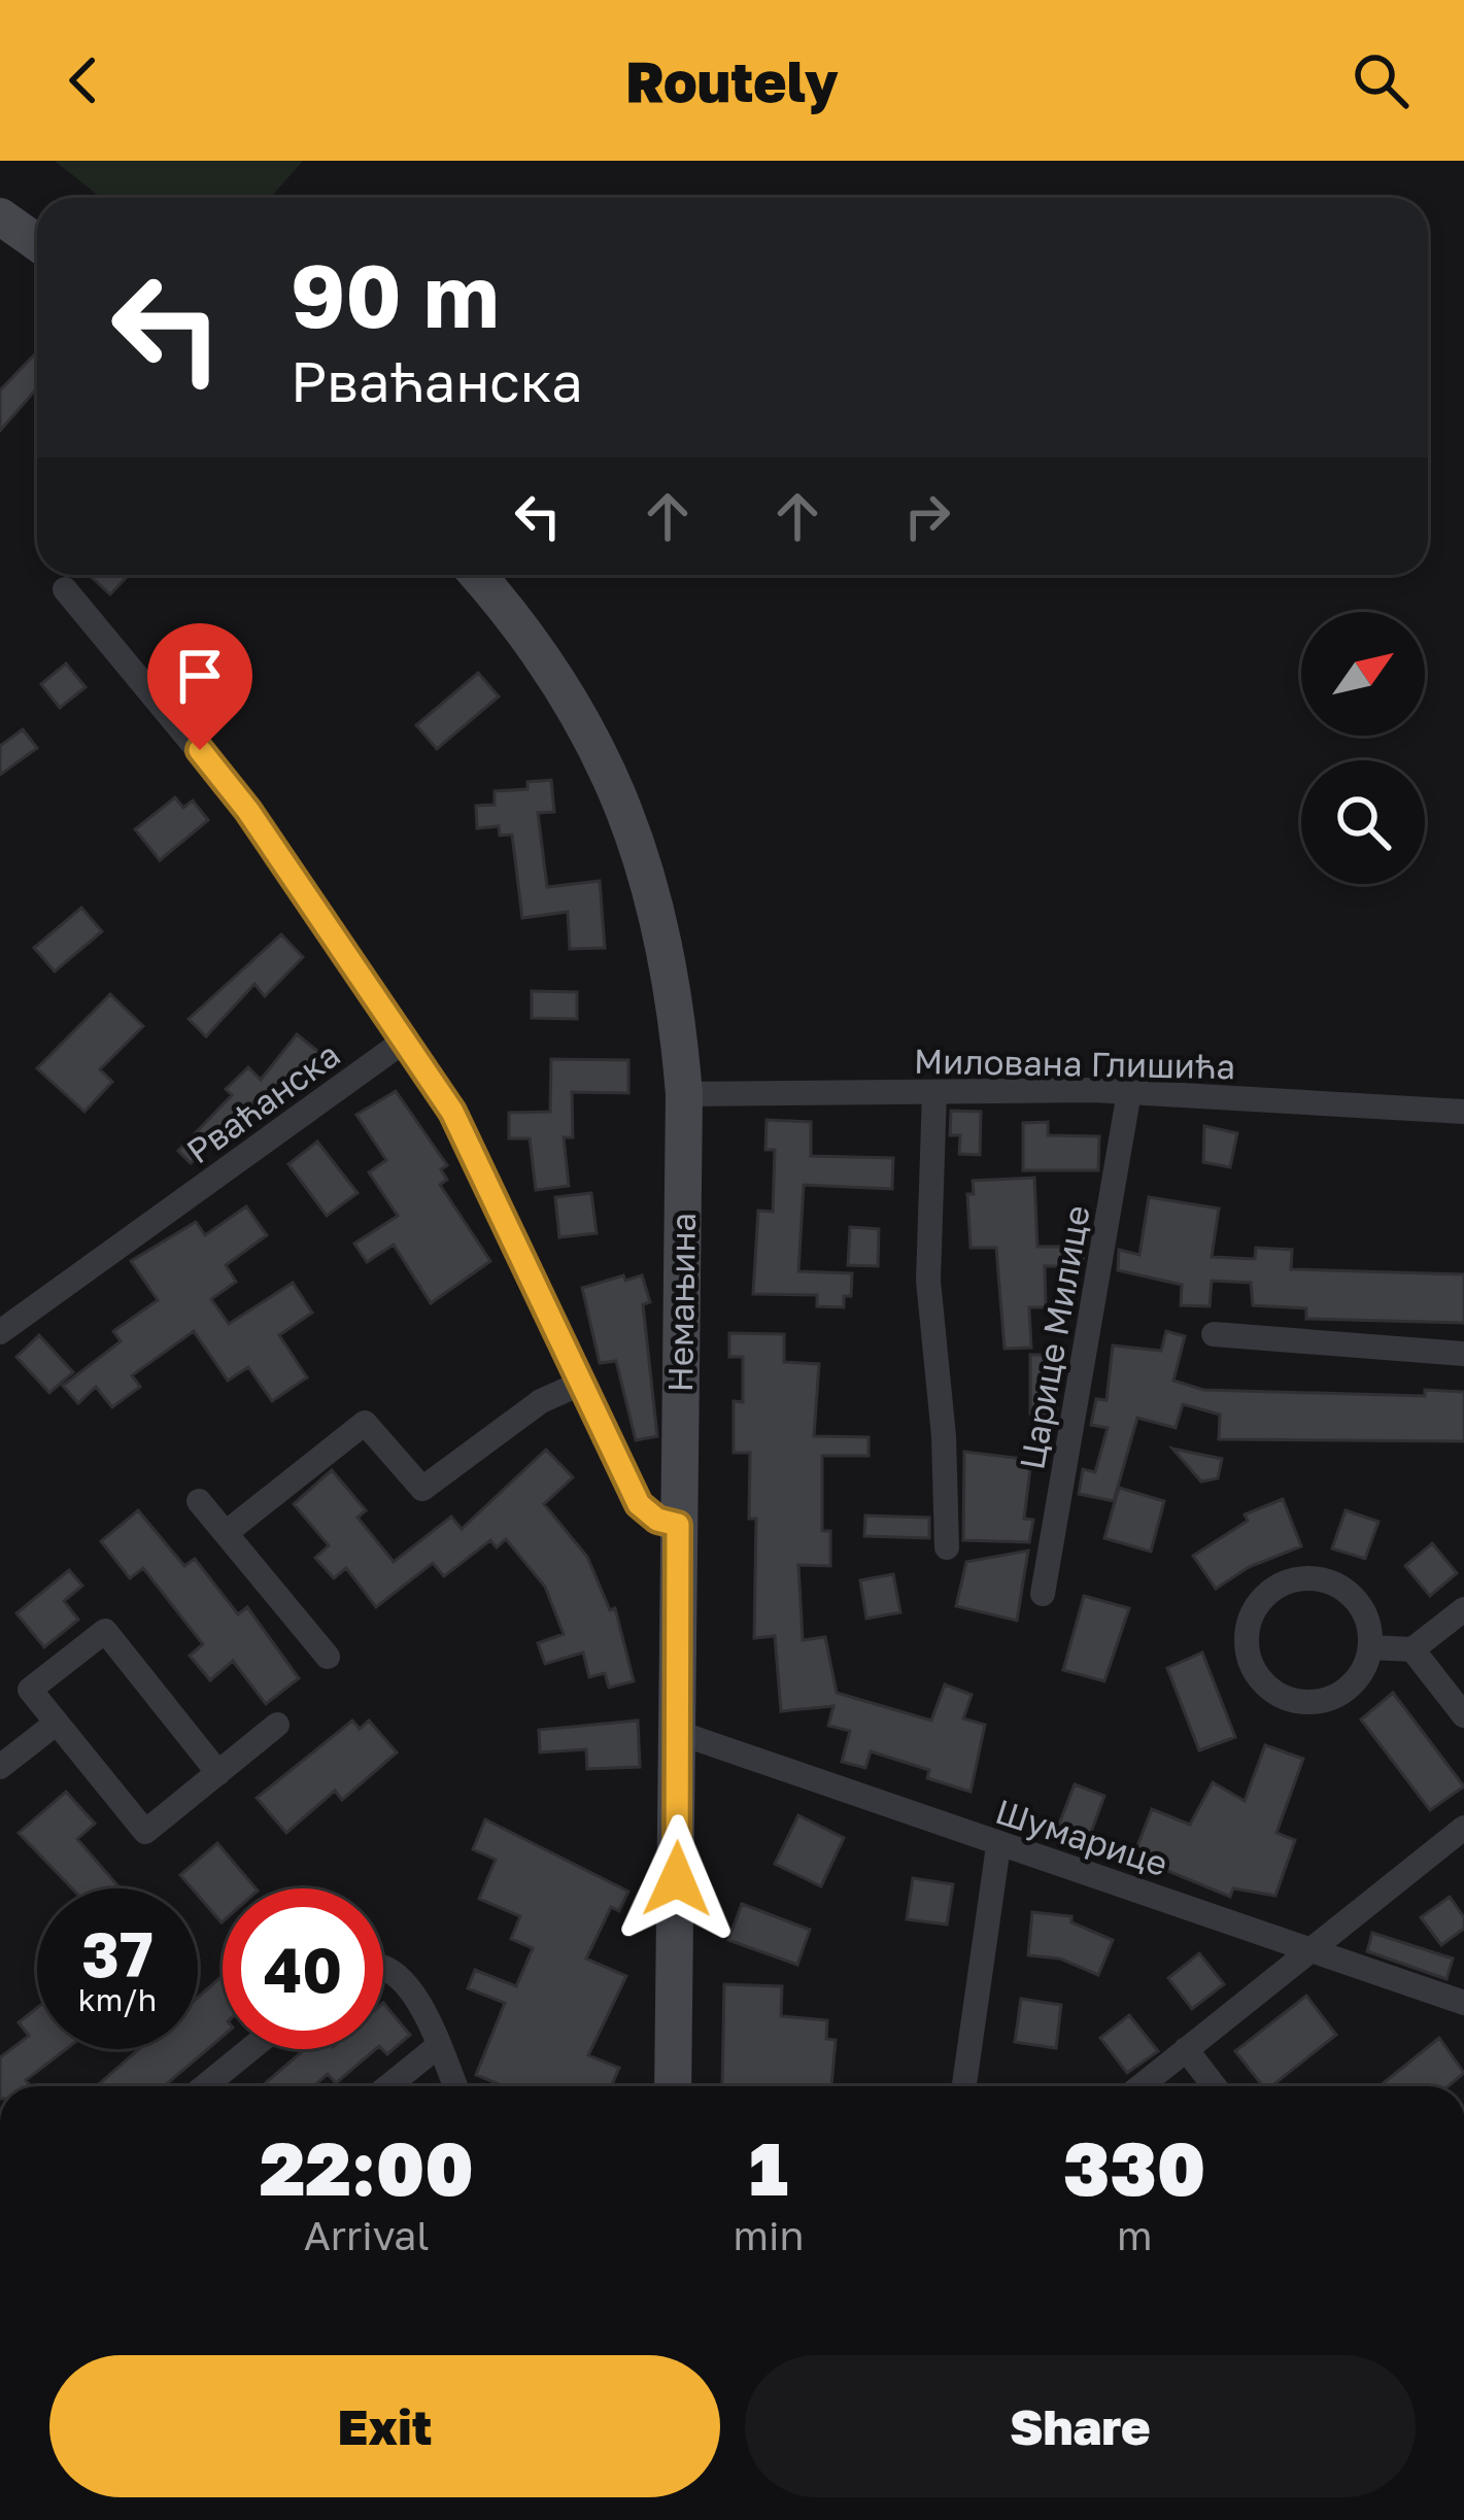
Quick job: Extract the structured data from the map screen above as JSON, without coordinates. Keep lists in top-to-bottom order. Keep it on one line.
{"streets":{"street":["Милована Глишића","Рваћанска","Немањина","Царице Милице","Шумарице"]},"crossings":[["Милована Глишића","Немањина"],["Милована Глишића","Царице Милице"],["Немањина","Шумарице"]],"north":"top right","page":{"header":"Routely","turn":["90 m","Рваћанска"],"speed":"37 km/h","limit":"40","eta":["22:00","Arrival","1","min","330","m"],"buttons":["Exit","Share"]}}
